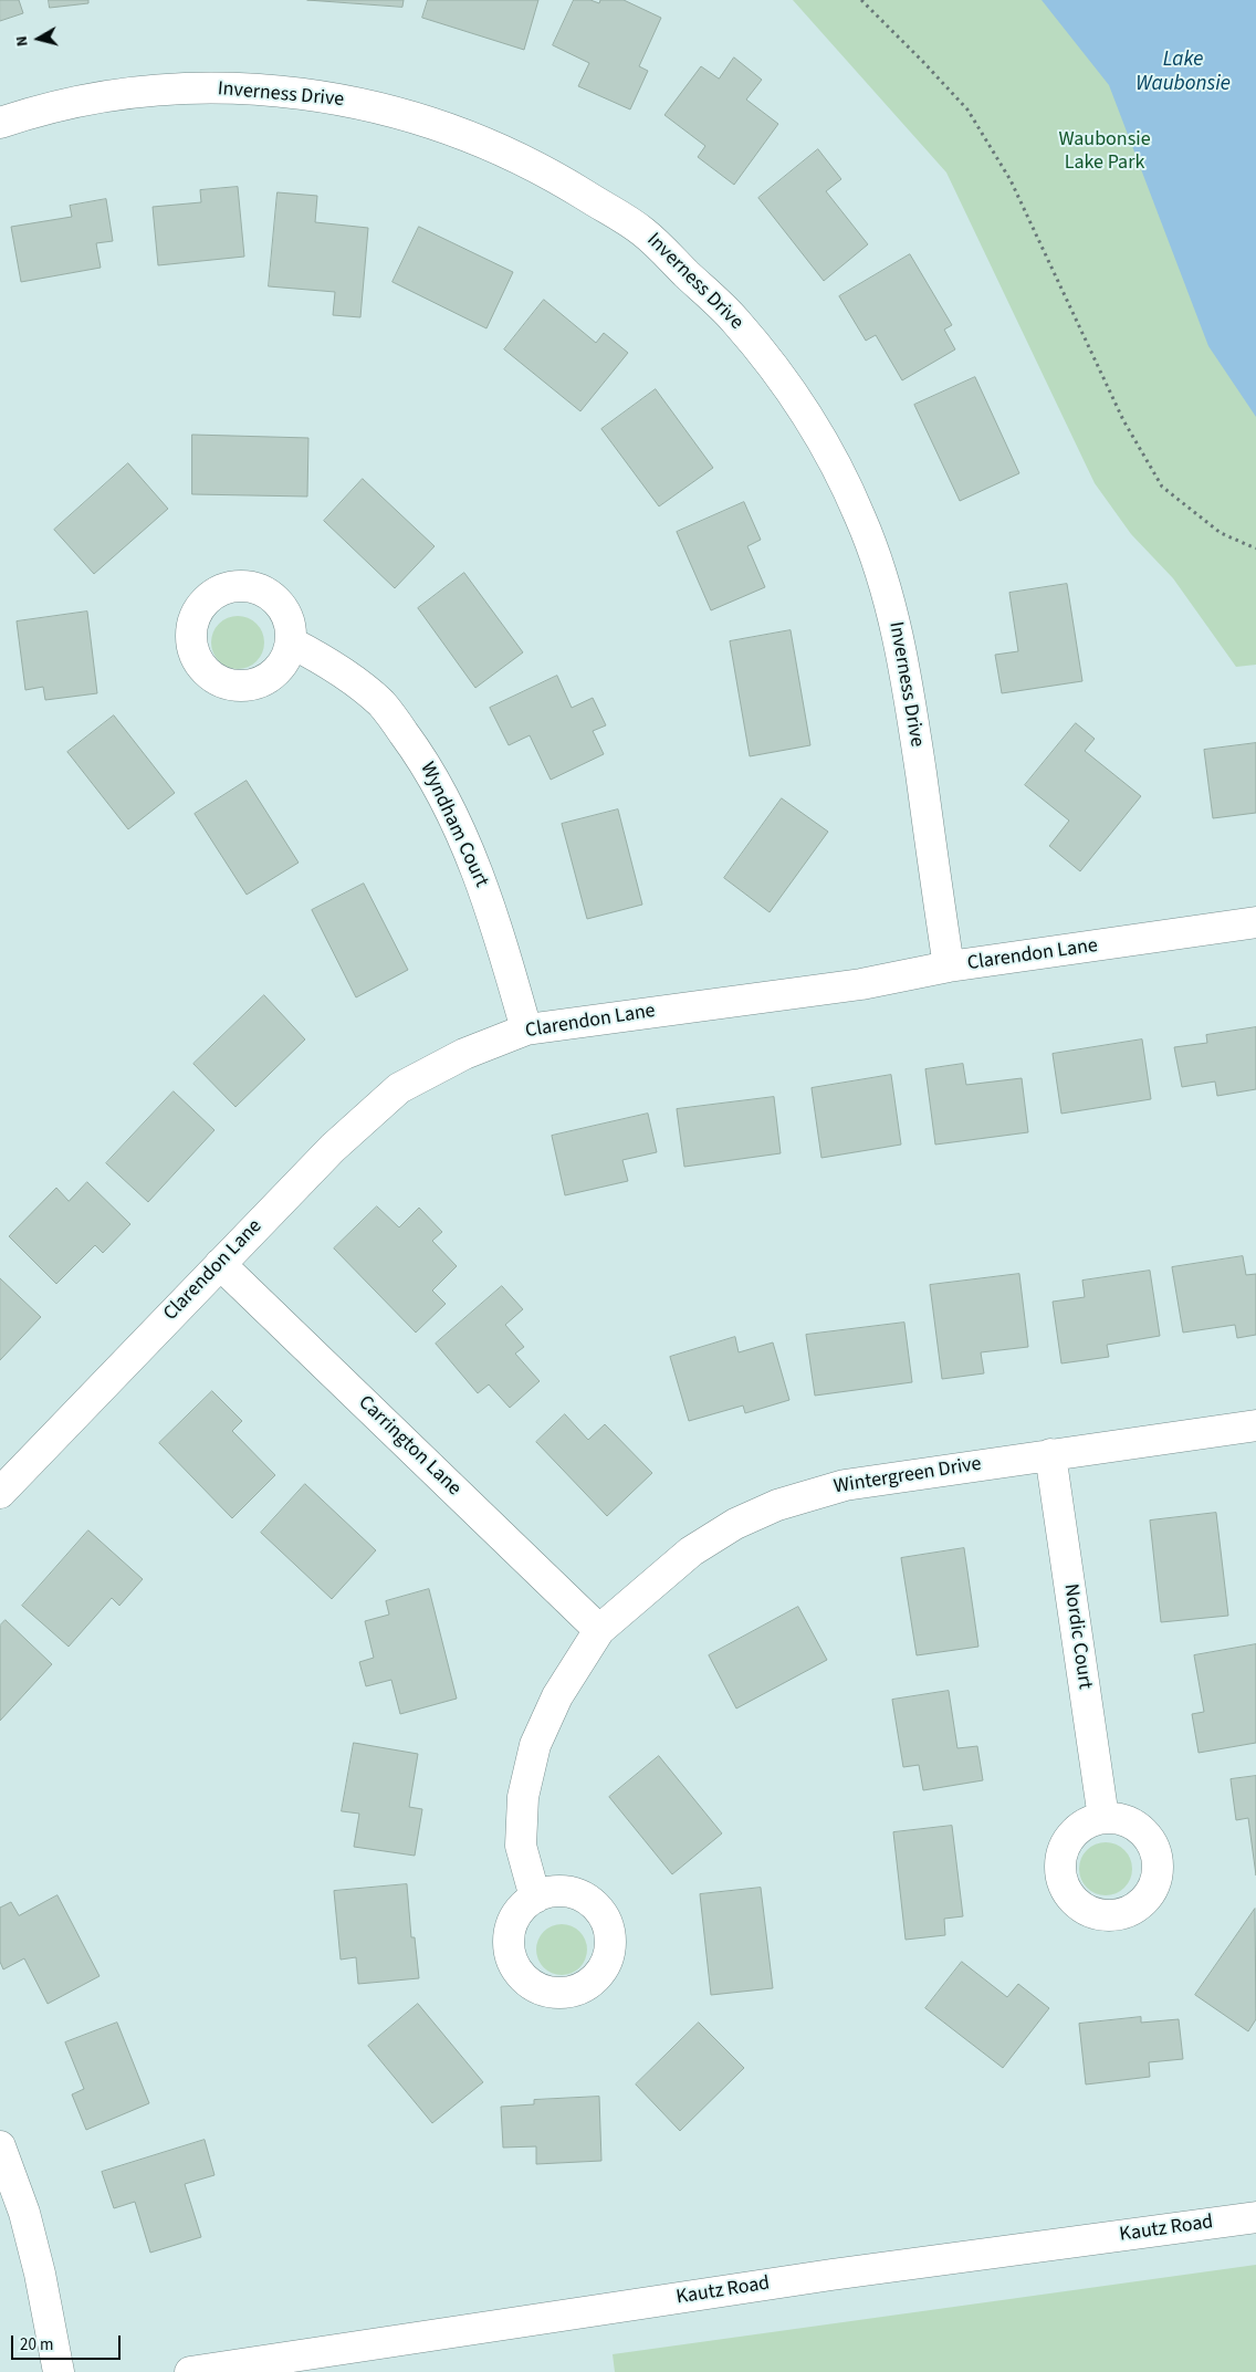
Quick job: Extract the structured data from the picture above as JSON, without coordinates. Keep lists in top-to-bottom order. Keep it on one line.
{"streets":{"street":["Inverness Drive","Wyndham Court","Clarendon Lane","Carrington Lane","Wintergreen Drive","Nordic Court","Kautz Road"]},"crossings":[["Inverness Drive","Clarendon Lane"],["Wyndham Court","Clarendon Lane"],["Clarendon Lane","Carrington Lane"],["Carrington Lane","Wintergreen Drive"],["Wintergreen Drive","Nordic Court"]],"water":["Lake Waubonsie"],"parks":["Waubonsie Lake Park"],"scale_bar":"20 m","north":"left"}
